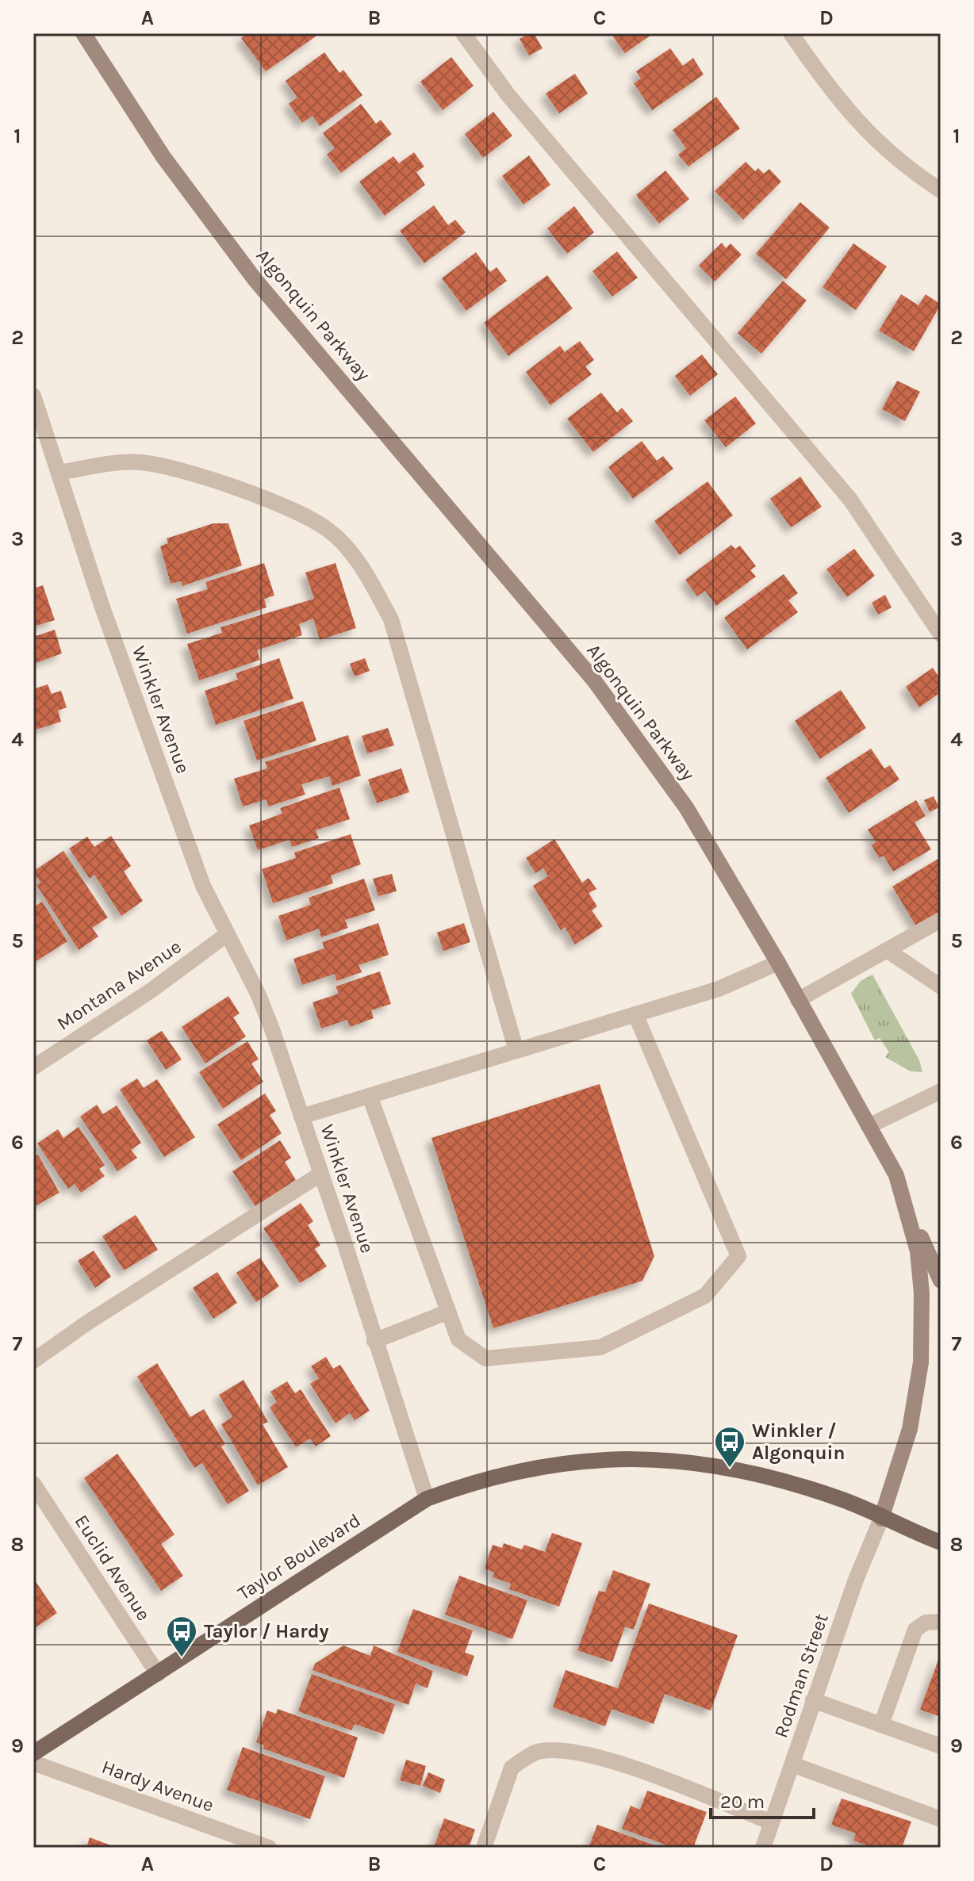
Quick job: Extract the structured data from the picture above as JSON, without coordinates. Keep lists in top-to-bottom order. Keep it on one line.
{"streets":{"main road":["Algonquin Parkway","Taylor Boulevard"],"street":["Winkler Avenue","Montana Avenue","Euclid Avenue","Rodman Street","Hardy Avenue"]},"crossings":[["Algonquin Parkway","Rodman Street"],["Winkler Avenue","Montana Avenue"],["Winkler Avenue","Taylor Boulevard"],["Taylor Boulevard","Euclid Avenue"]],"places":{"bus stop":["Winkler / Algonquin","Taylor / Hardy"]},"scale_bar":"20 m","grid":{"columns":["A","B","C","D"],"rows":["1","2","3","4","5","6","7","8","9"]}}
